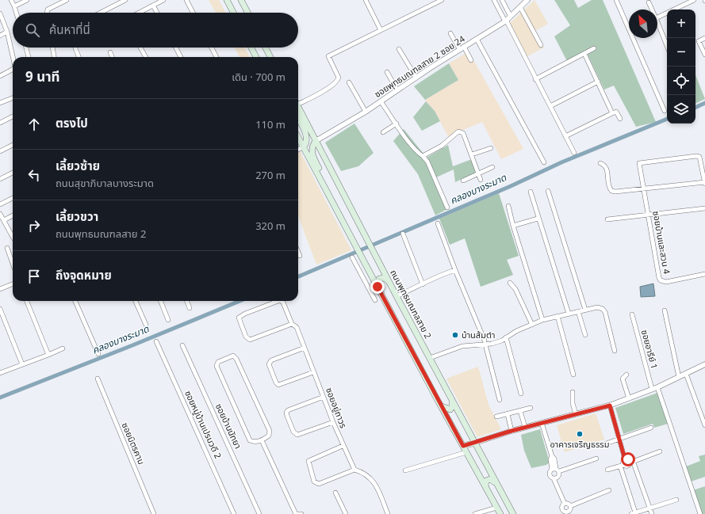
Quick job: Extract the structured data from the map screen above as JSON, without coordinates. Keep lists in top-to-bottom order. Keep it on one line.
{"streets":{"main road":["ถนนพุทธมณฑลสาย 2"],"street":["ซอยพุทธมณฑลสาย 2 ซอย 24","ซอยบ้านและสวน 4","ซอยอารีย์ 1","ซอยอยู่ถาวร","ซอยหมู่บ้านเปรมวดี 2","ซอยบ้านนัทยา","ซอยมิตรคาม"]},"crossings":[["ซอยพุทธมณฑลสาย 2 ซอย 24","ถนนพุทธมณฑลสาย 2"]],"water":["คลองบางระมาด"],"places":["บ้านส้มตำ","อาคารเจริญธรรม"],"north":"top left","page":{"map_buttons":["+","−"],"search":"ค้นหาที่นี่","heading":["9 นาที","เดิน · 700 m"],"list":[["ตรงไป","110 m"],["เลี้ยวซ้าย","ถนนสุขาภิบาลบางระมาด","270 m"],["เลี้ยวขวา","ถนนพุทธมณฑลสาย 2","320 m"],"ถึงจุดหมาย"]}}
